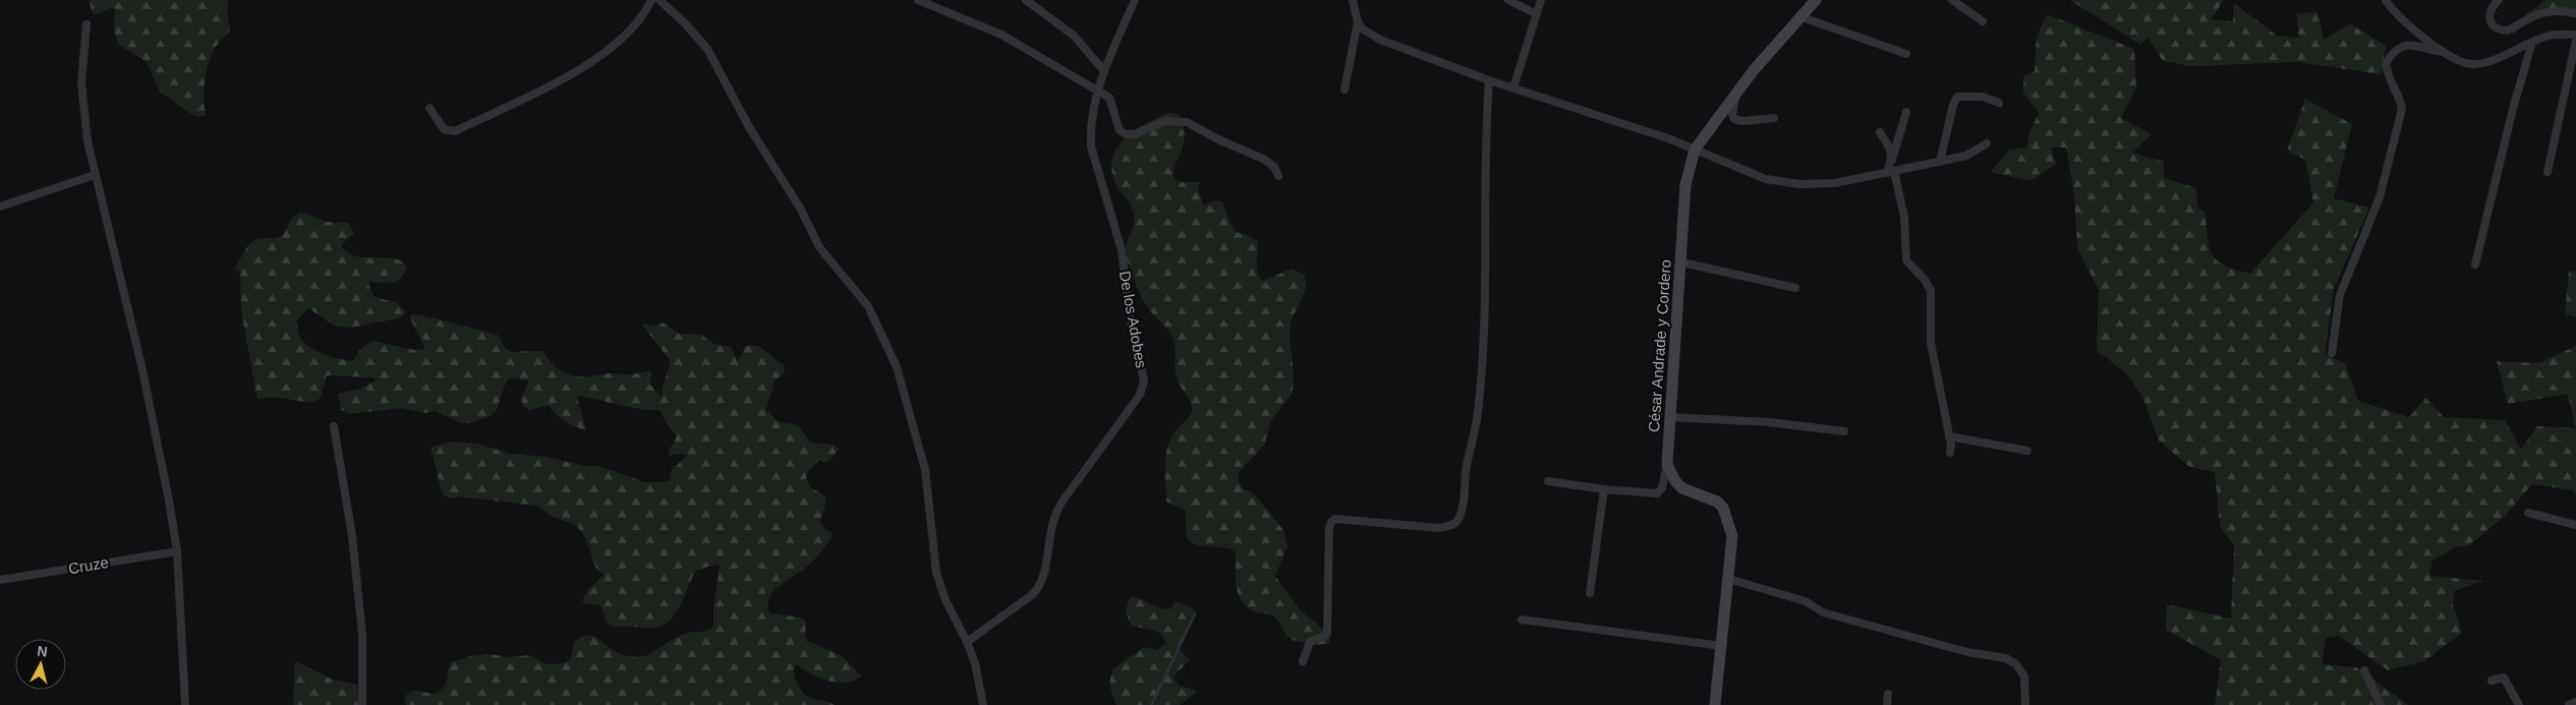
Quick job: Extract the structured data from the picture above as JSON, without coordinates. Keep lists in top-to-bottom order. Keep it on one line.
{"streets":{"street":["De los Adobes","César Andrade y Cordero","Cruze"]},"north":"top"}
